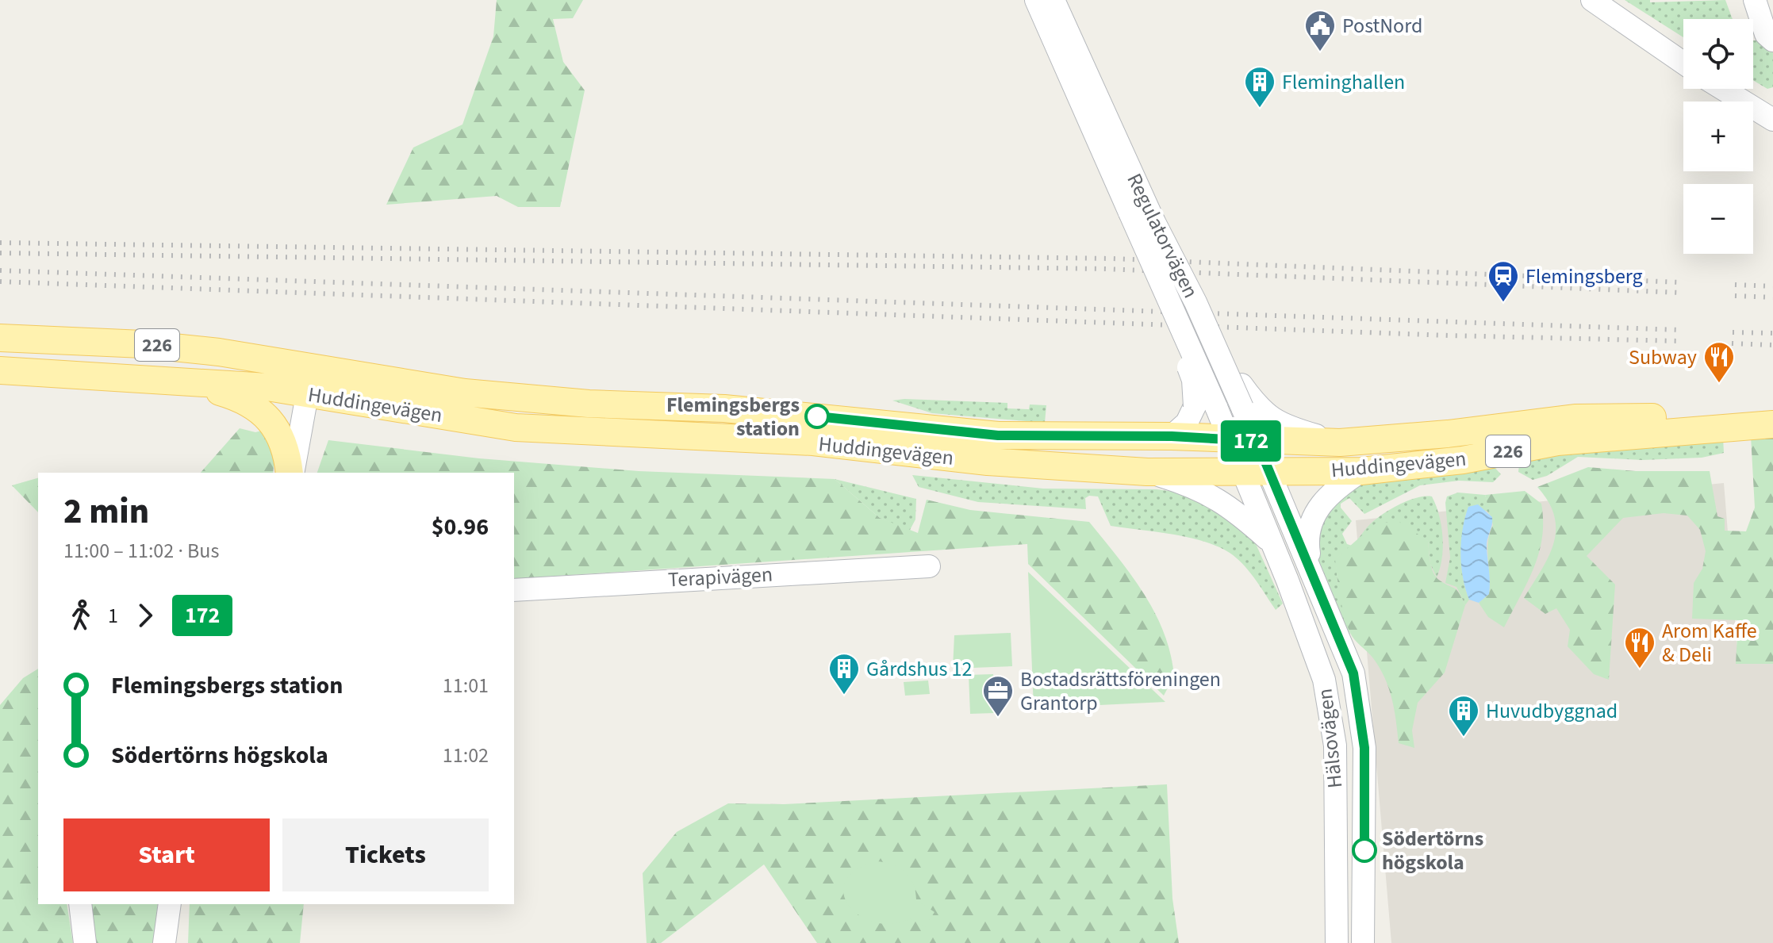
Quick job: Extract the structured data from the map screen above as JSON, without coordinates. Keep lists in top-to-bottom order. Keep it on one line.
{"streets":{"main road":["226","Huddingevägen"],"street":["Regulatorvägen","Terapivägen","Hälsovägen"]},"crossings":[["Regulatorvägen","Huddingevägen"],["Regulatorvägen","Hälsovägen"],["Huddingevägen","Hälsovägen"]],"places":{"public building":["PostNord"],"building":["Fleminghallen","Gårdshus 12","Huvudbyggnad"],"station":["Flemingsberg"],"restaurant":["Subway","Arom Kaffe & Deli"],"other":["Flemingsbergs station","Södertörns högskola"],"office":["Bostadsrättsföreningen Grantorp"]},"lines":["bus line 172"],"page":{"on_map":"172","map_buttons":["+","−"],"heading":["2 min","11:00 – 11:02 · Bus","$0.96"],"legs":["1","172"],"list":[{"name":"Flemingsbergs station","value":"11:01"},{"name":"Södertörns högskola","value":"11:02"}],"buttons":["Start","Tickets"]}}
